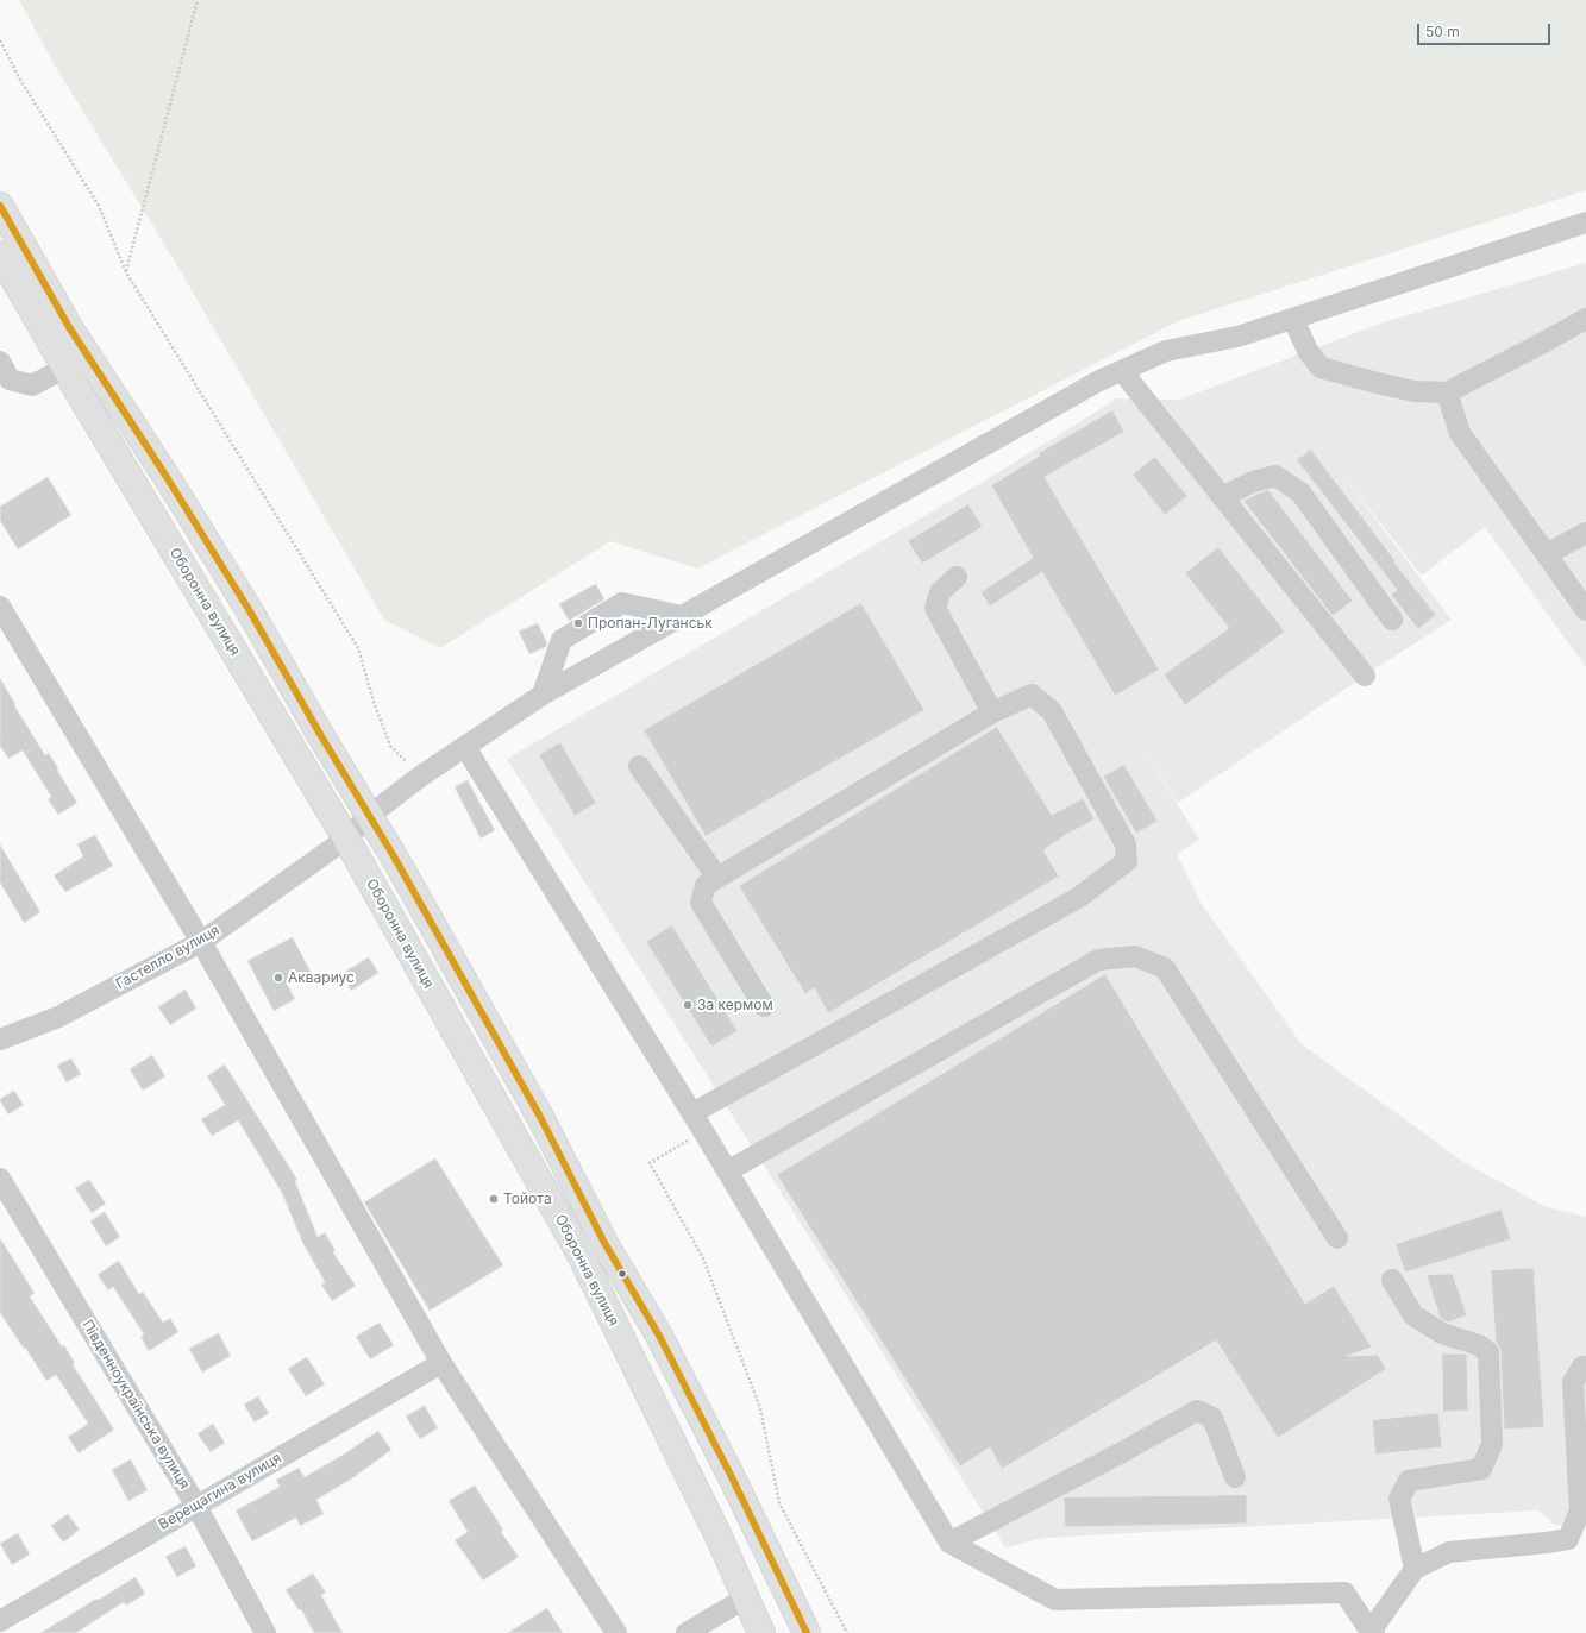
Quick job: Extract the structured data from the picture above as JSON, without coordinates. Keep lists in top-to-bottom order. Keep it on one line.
{"streets":{"main road":["Оборонна вулиця"],"street":["Гастелло вулиця","Південноукраїнська вулиця","Верещагина вулиця"]},"crossings":[["Оборонна вулиця","Гастелло вулиця"],["Південноукраїнська вулиця","Верещагина вулиця"]],"places":["Пропан-Луганськ","Аквариус","За кермом","Тойота"],"scale_bar":"50 m"}
